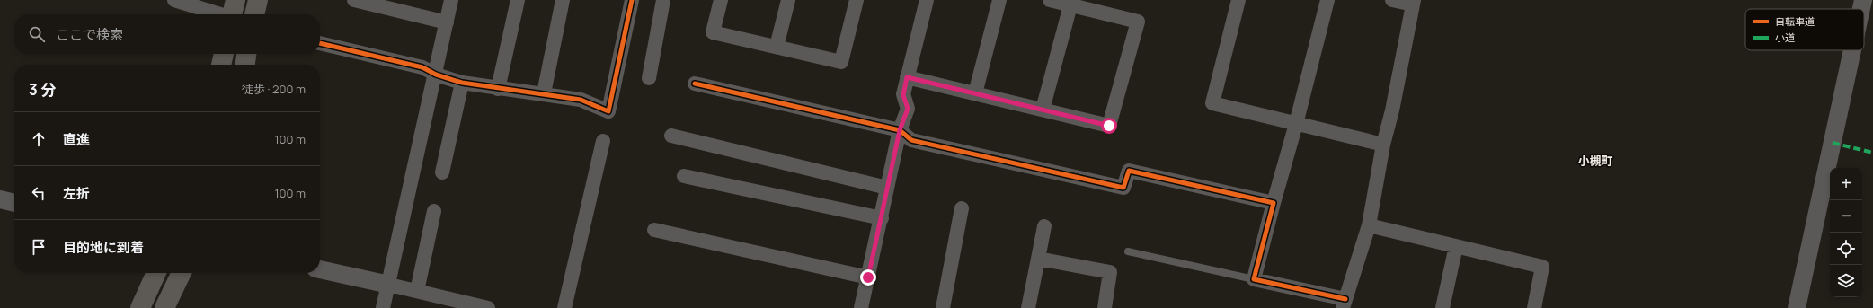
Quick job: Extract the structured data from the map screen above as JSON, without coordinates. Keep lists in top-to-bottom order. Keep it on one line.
{"districts":["小槻町"],"legend":["自転車道","小道"],"page":{"search":"ここで検索","heading":["3 分","徒歩 · 200 m"],"list":[["直進","100 m"],["左折","100 m"],"目的地に到着"],"map_buttons":["+","−"]}}
